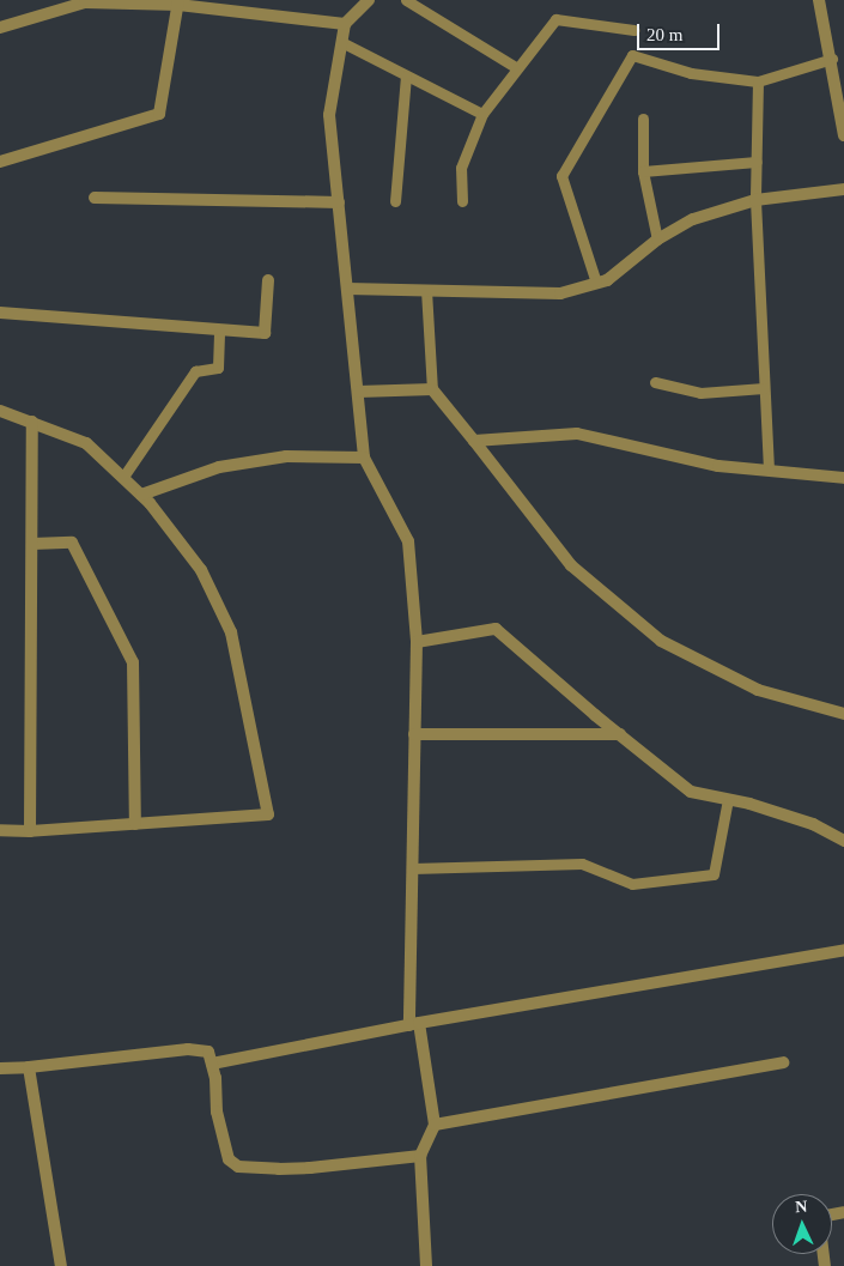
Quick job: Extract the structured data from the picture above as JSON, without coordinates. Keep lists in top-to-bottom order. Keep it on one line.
{"scale_bar":"20 m","north":"top"}
